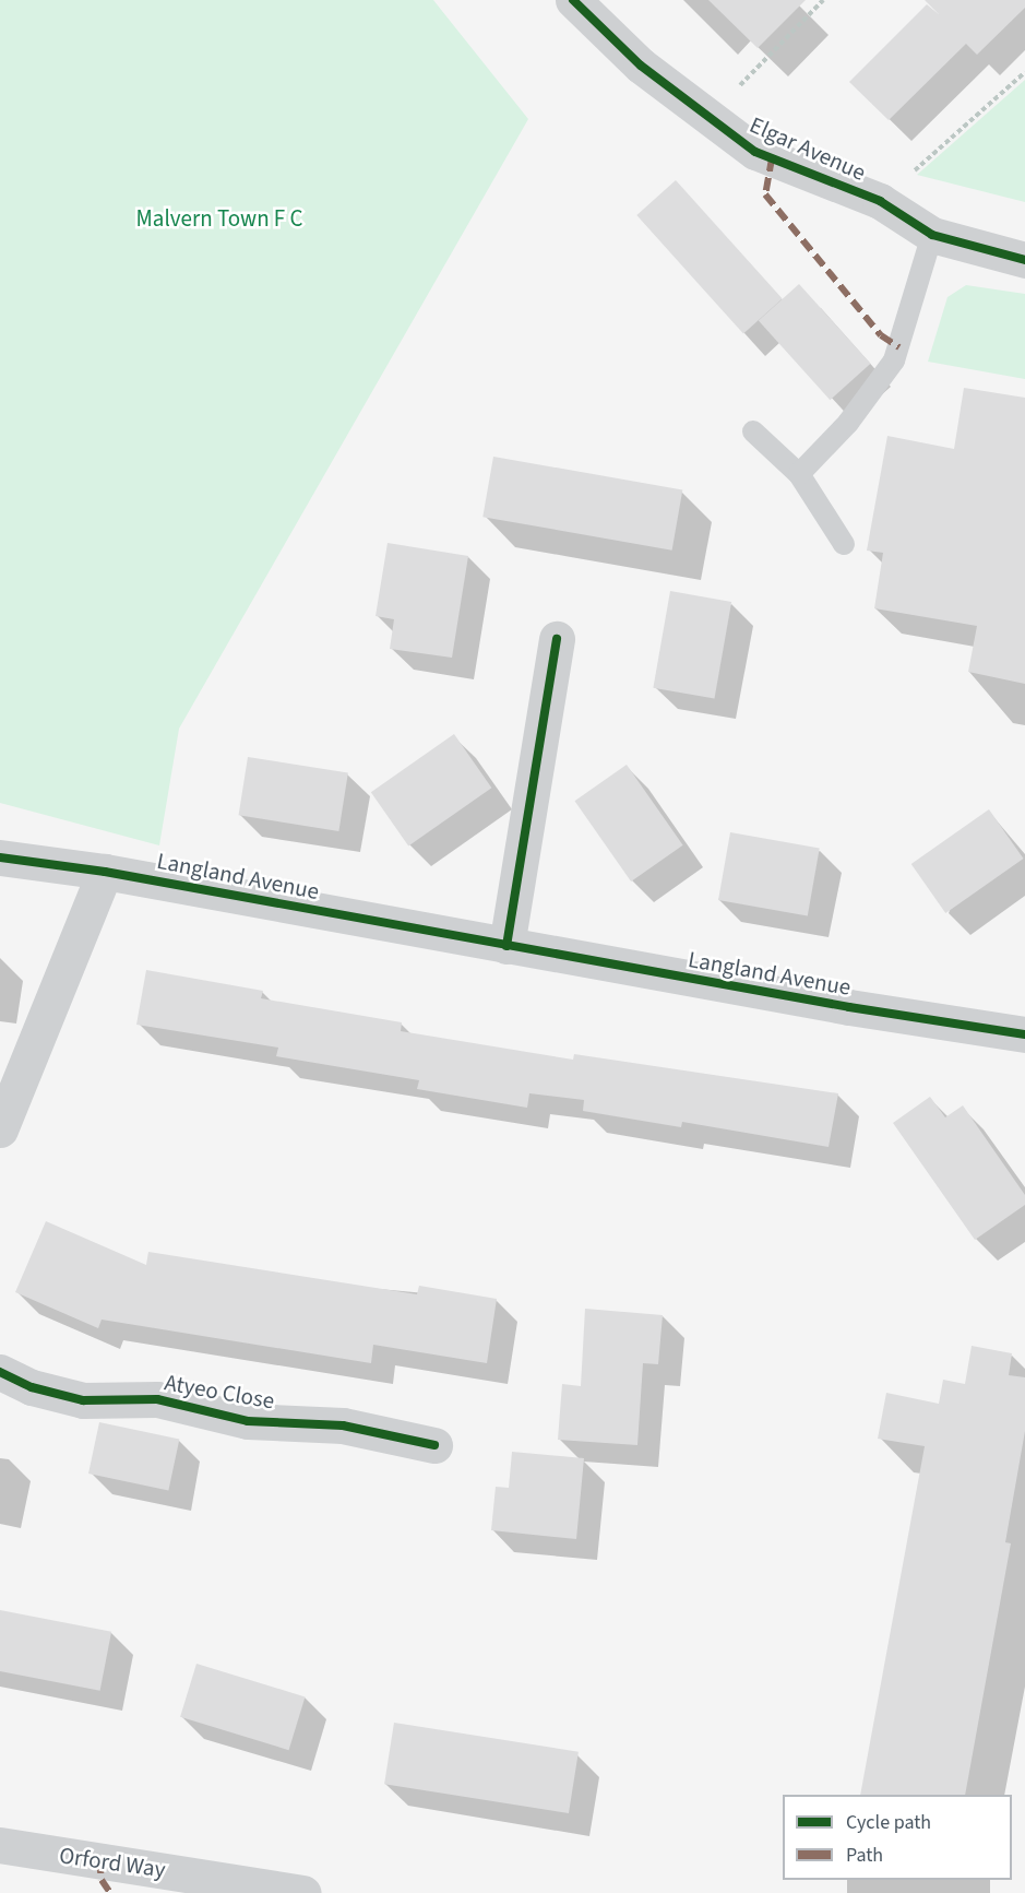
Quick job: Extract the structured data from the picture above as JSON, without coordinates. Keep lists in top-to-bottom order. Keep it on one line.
{"streets":{"street":["Elgar Avenue","Langland Avenue","Atyeo Close","Orford Way"]},"parks":["Malvern Town F C"],"legend":["Cycle path","Path"]}
